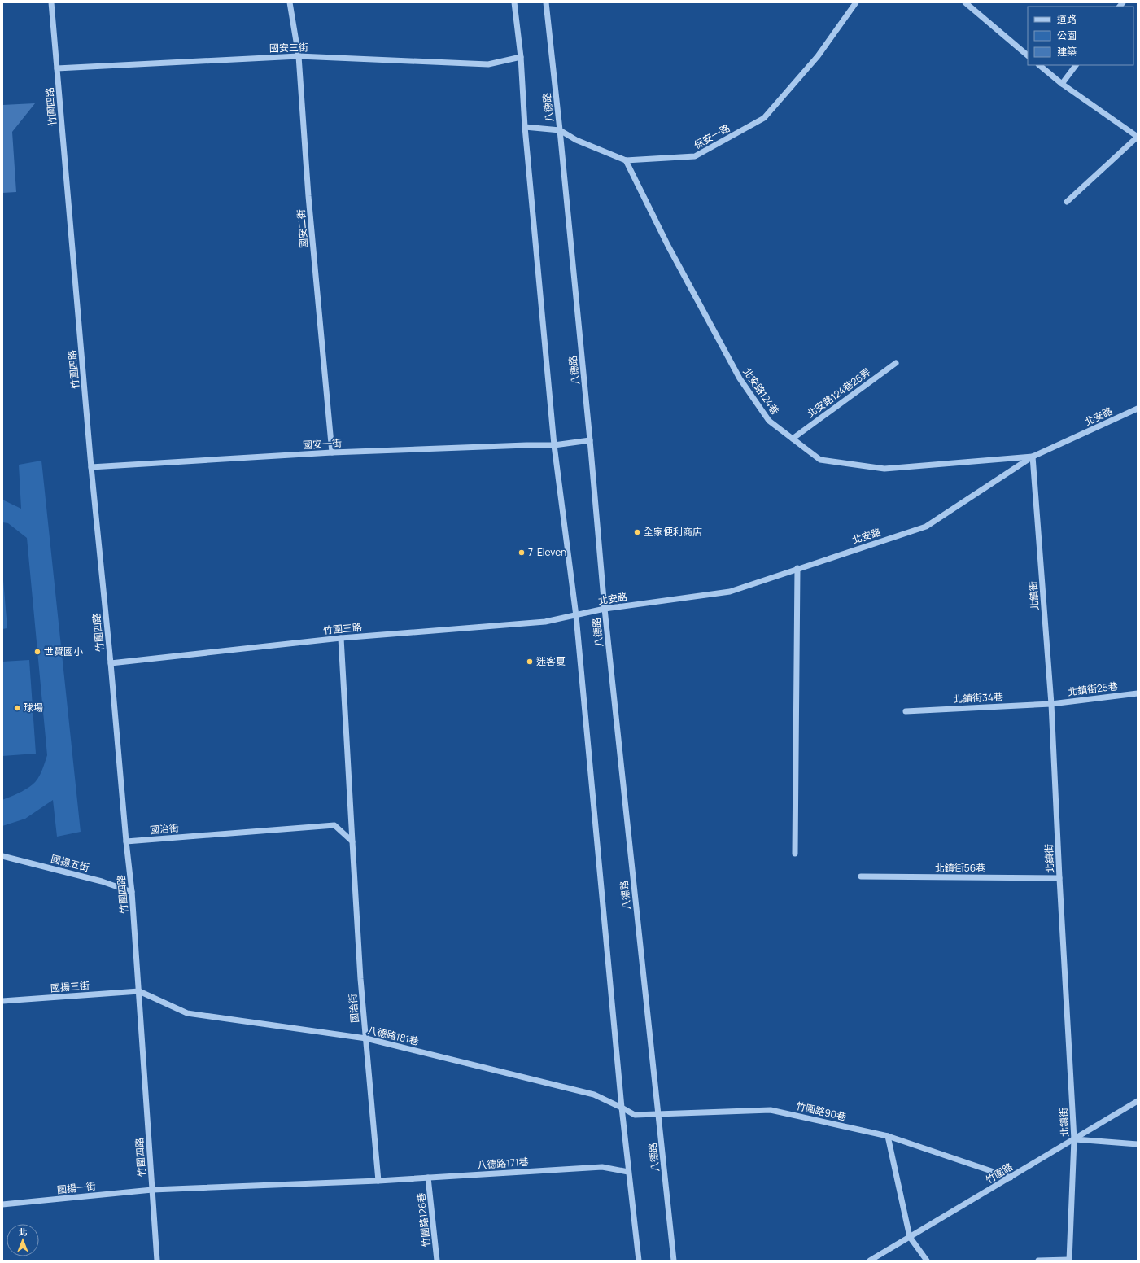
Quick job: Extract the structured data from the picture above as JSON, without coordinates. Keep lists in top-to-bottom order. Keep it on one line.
{"streets":{"street":["國安三街","竹圍四路","八德路","保安一路","國安二街","北安路124巷","北安路124巷26弄","北安路","國安一街","北鎮街","竹圍三路","北鎮街25巷","北鎮街34巷","國治街","國揚五街","北鎮街56巷","國揚三街","八德路181巷","竹圍路90巷","八德路171巷","竹圍路","國揚一街","竹圍路126巷"]},"crossings":[["國安三街","竹圍四路"],["國安三街","八德路"],["國安三街","國安二街"],["竹圍四路","國安一街"],["竹圍四路","竹圍三路"],["竹圍四路","國治街"],["竹圍四路","國揚五街"],["竹圍四路","國揚三街"],["竹圍四路","八德路181巷"],["竹圍四路","國揚一街"],["八德路","保安一路"],["八德路","北安路"],["八德路","國安一街"],["八德路","竹圍三路"],["八德路","八德路181巷"],["八德路","竹圍路90巷"],["八德路","八德路171巷"],["保安一路","北安路124巷"],["國安二街","國安一街"],["北安路124巷","北安路124巷26弄"],["北安路124巷","北安路"],["北安路124巷","北鎮街"],["北安路","北鎮街"],["北安路","竹圍三路"],["北鎮街","北鎮街25巷"],["北鎮街","北鎮街34巷"],["北鎮街","北鎮街56巷"],["北鎮街","竹圍路"],["北鎮街25巷","北鎮街34巷"],["國治街","八德路181巷"],["國治街","八德路171巷"],["國揚三街","八德路181巷"],["八德路181巷","竹圍路90巷"],["竹圍路90巷","竹圍路"],["八德路171巷","竹圍路126巷"]],"places":["全家便利商店","7-Eleven","世賢國小","迷客夏","球場"],"legend":["道路","公園","建築"],"north":"top"}
